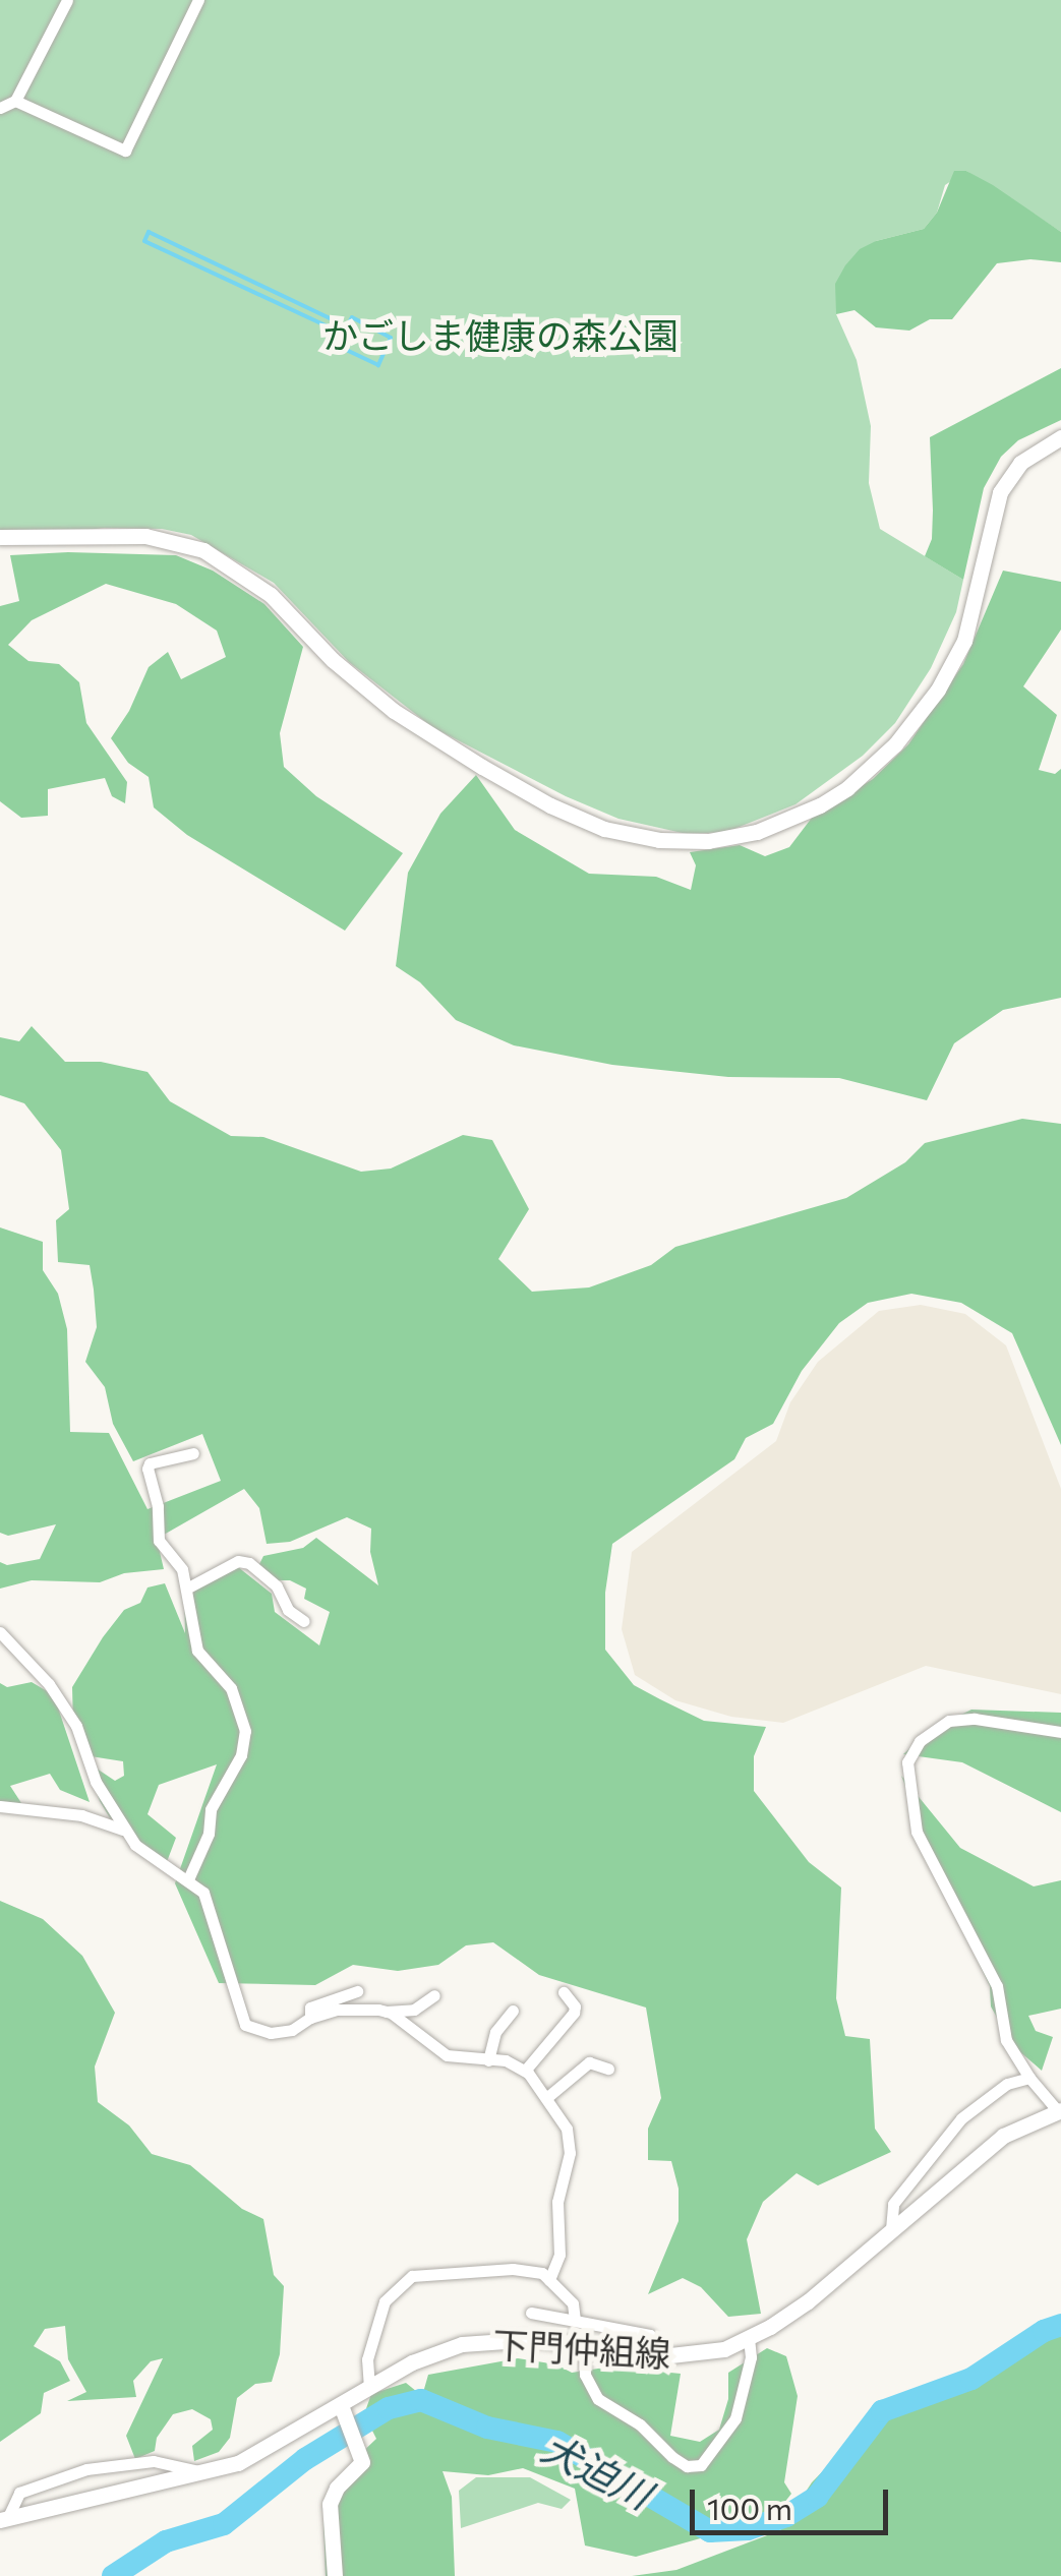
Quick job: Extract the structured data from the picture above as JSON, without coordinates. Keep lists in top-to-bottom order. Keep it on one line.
{"streets":{"street":["下門仲組線"]},"water":["犬迫川"],"parks":["かごしま健康の森公園"],"scale_bar":"100 m"}
